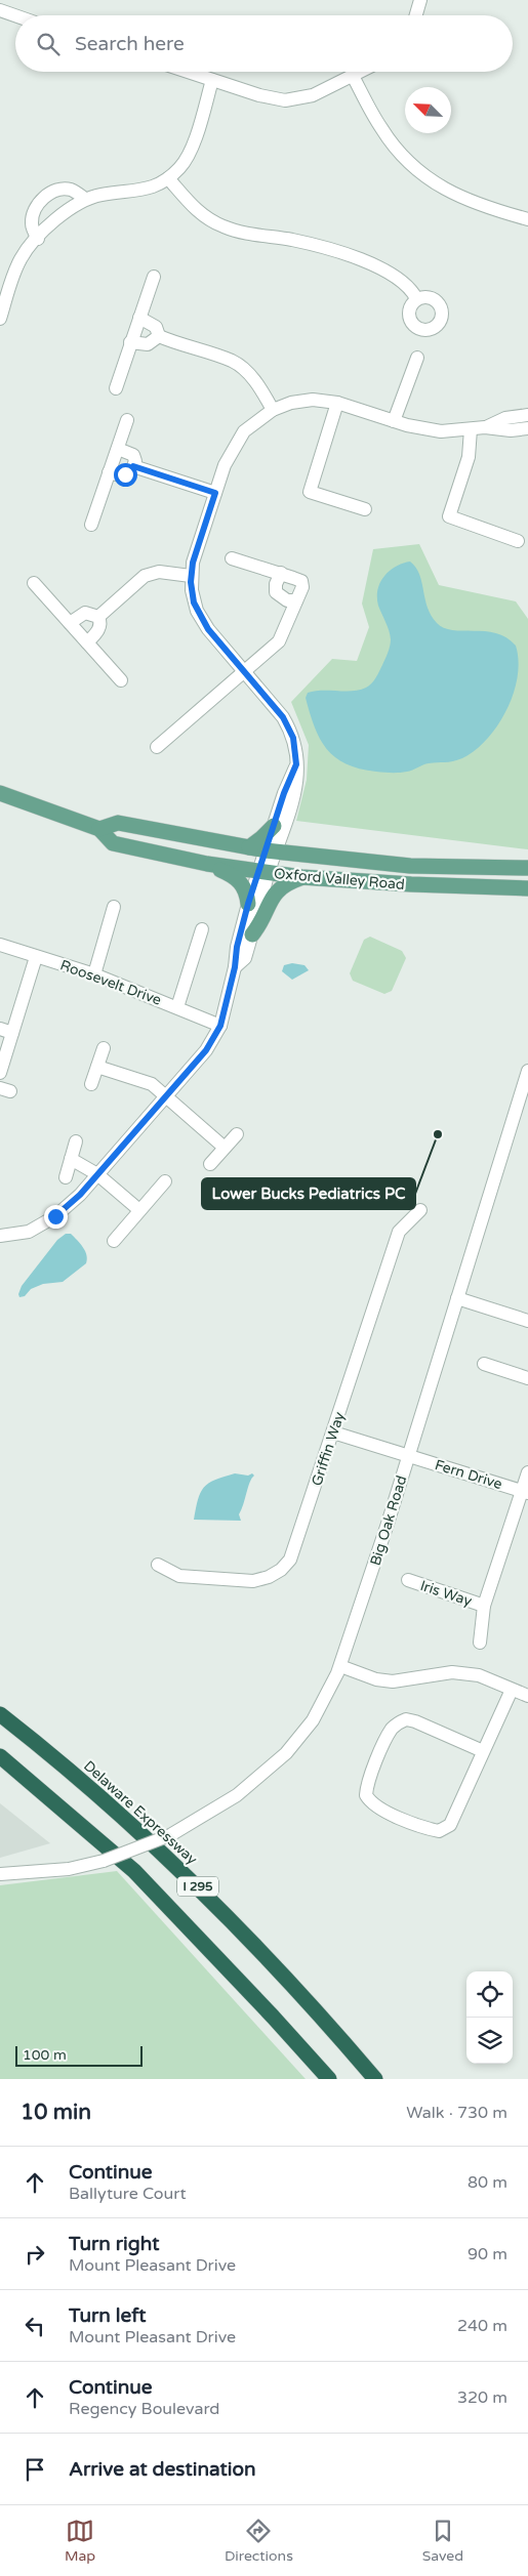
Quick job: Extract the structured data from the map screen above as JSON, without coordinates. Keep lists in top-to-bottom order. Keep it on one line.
{"streets":{"highway":["Delaware Expressway","I 295"],"main road":["Oxford Valley Road"],"street":["Roosevelt Drive","Griffin Way","Fern Drive","Big Oak Road","Iris Way"]},"crossings":[["Griffin Way","Fern Drive"],["Fern Drive","Big Oak Road"]],"places":["Lower Bucks Pediatrics PC"],"scale_bar":"100 m","north":"top left","page":{"search":"Search here","scale":"100 m","heading":["10 min","Walk · 730 m"],"list":[["Continue","Ballyture Court","80 m"],["Turn right","Mount Pleasant Drive","90 m"],["Turn left","Mount Pleasant Drive","240 m"],["Continue","Regency Boulevard","320 m"],"Arrive at destination"],"nav":["Map","Directions","Saved"]}}
